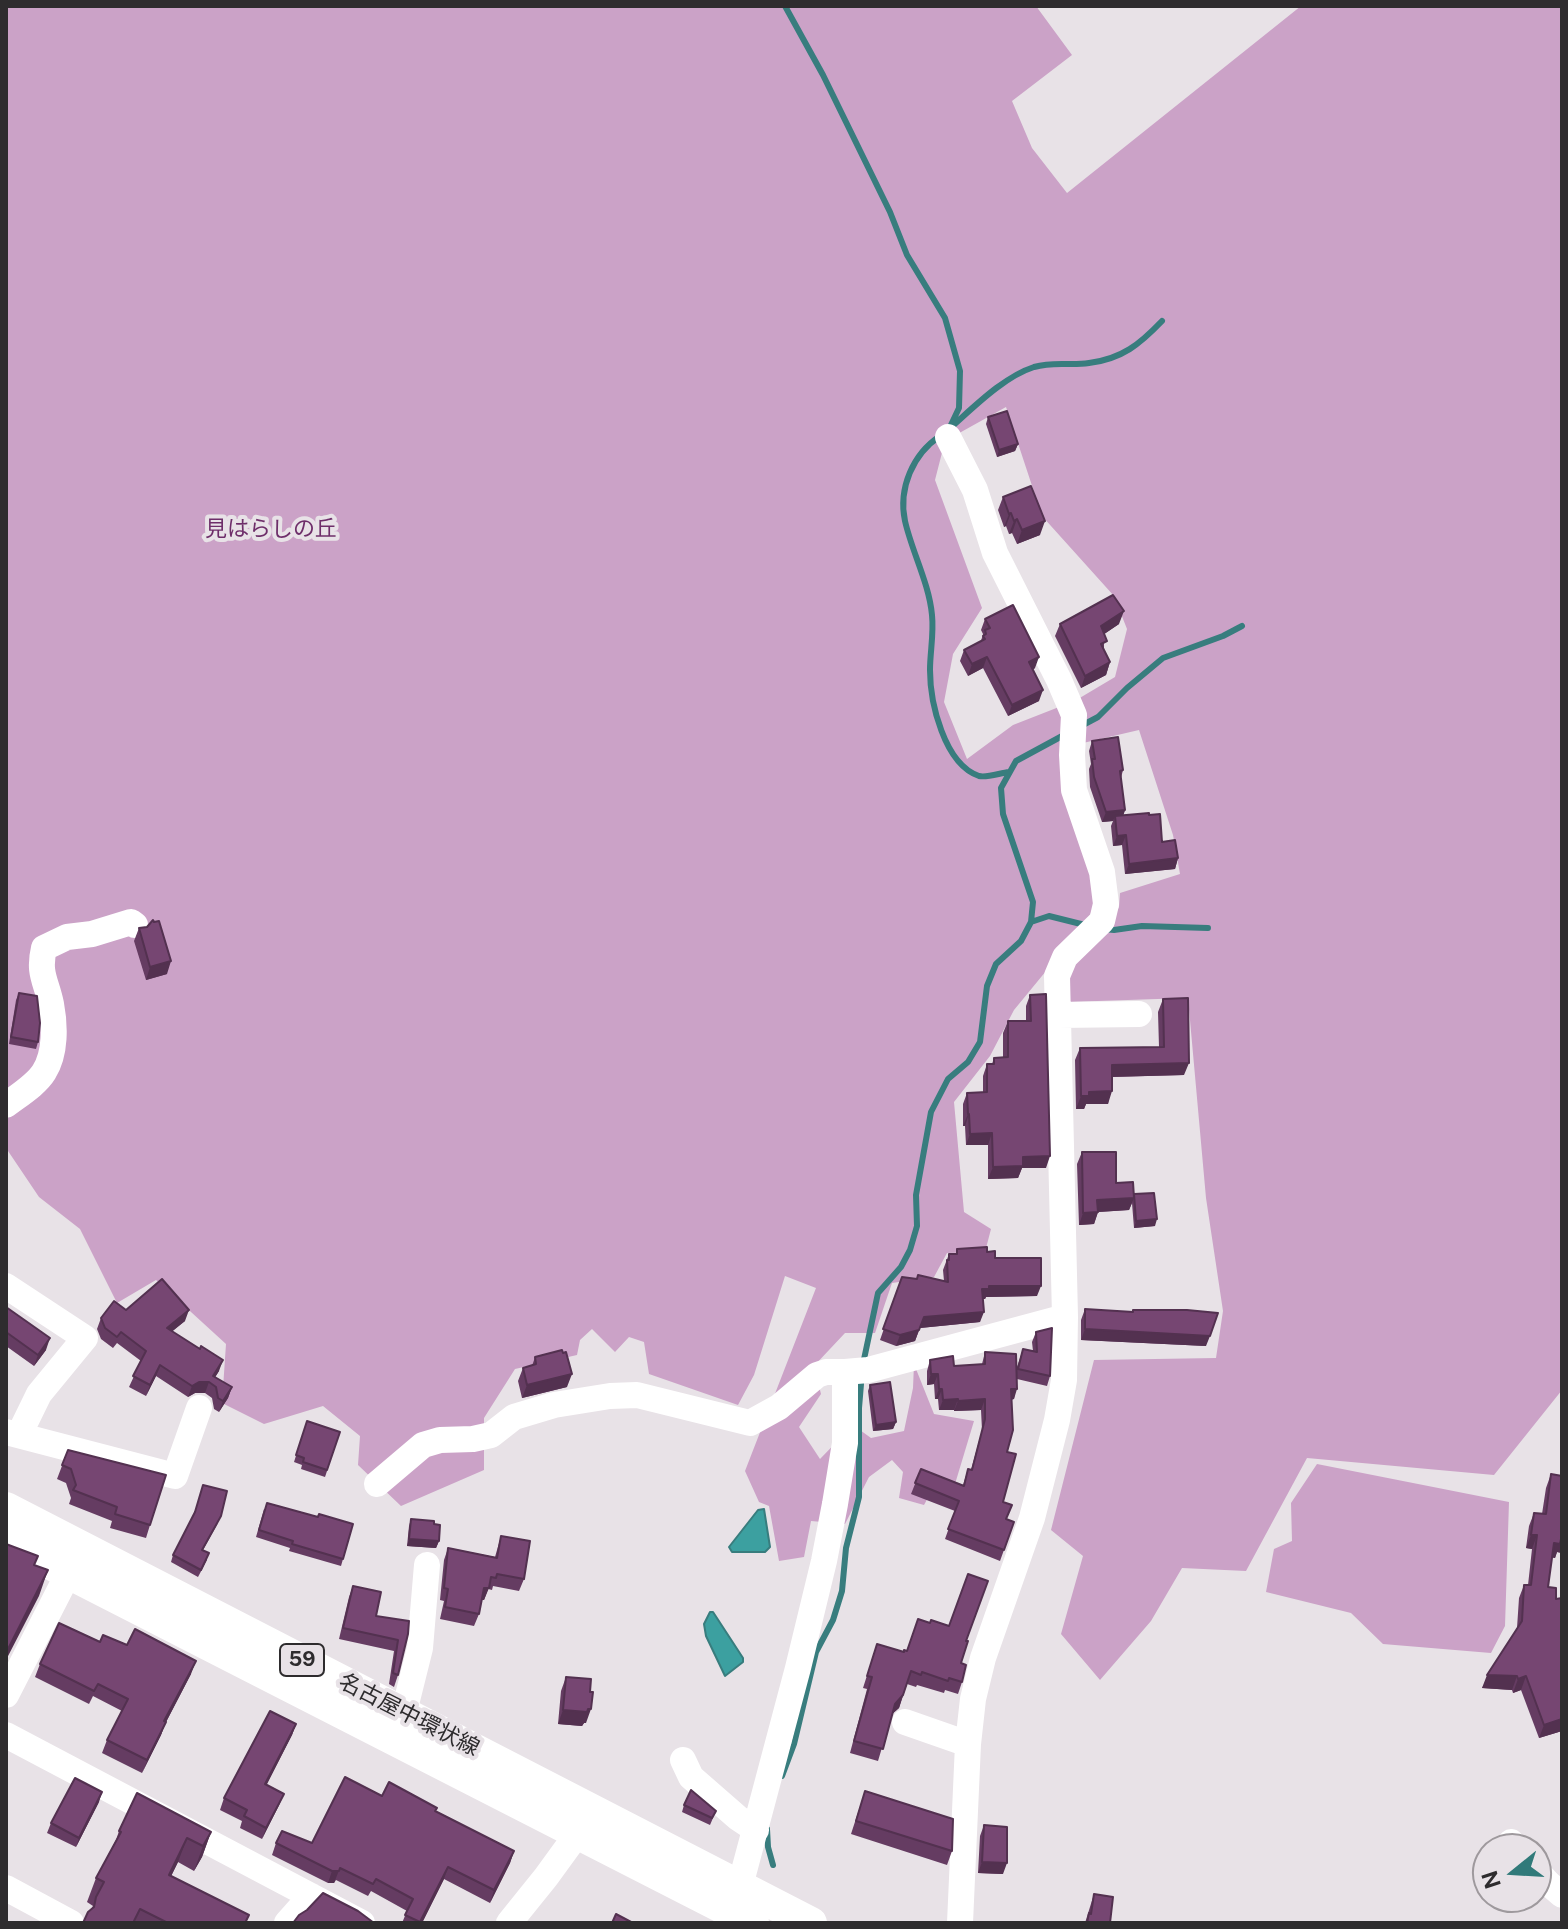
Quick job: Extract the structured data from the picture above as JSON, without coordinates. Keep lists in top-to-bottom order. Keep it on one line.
{"streets":{"main road":["59","名古屋中環状線"]},"parks":["見はらしの丘"],"north":"left"}
